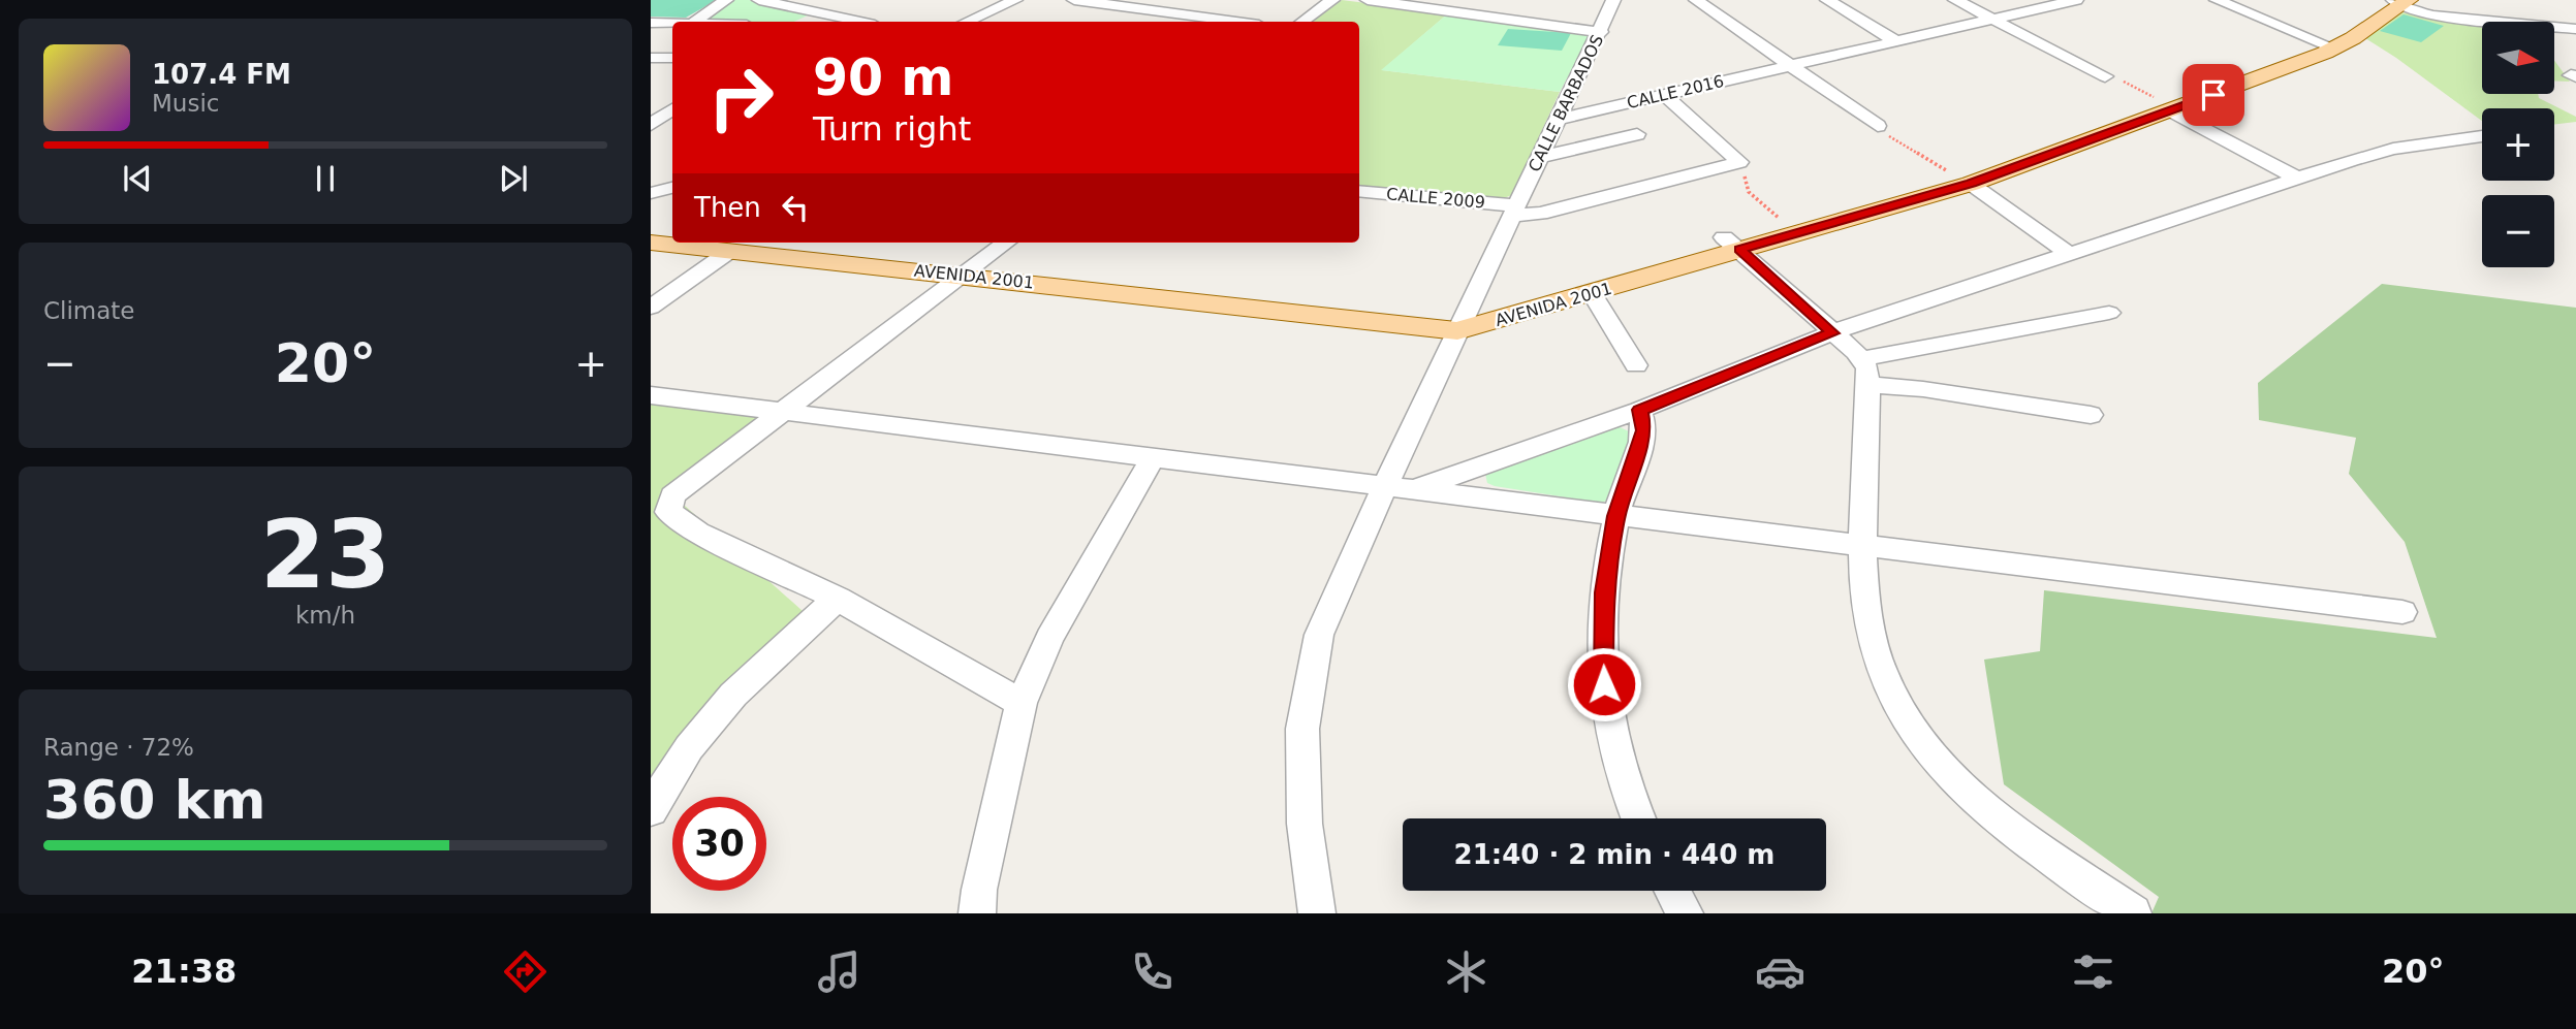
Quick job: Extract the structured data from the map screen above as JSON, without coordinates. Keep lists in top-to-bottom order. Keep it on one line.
{"streets":{"main road":["AVENIDA 2001"],"street":["CALLE 2016","CALLE BARBADOS","CALLE 2009"]},"crossings":[["CALLE 2016","CALLE BARBADOS"],["CALLE BARBADOS","CALLE 2009"],["CALLE BARBADOS","AVENIDA 2001"]],"north":"right","page":{"map_buttons":["+","−"],"turn":["90 m","Turn right"],"song":["107.4 FM","Music"],"then":"Then","tile":["Climate",["23","km/h"],["Range · 72%","360 km"]],"heat":["−","20°","+"],"limit":"30","trip":"21:40 · 2 min · 440 m","tabs":["21:38","20°"]}}
